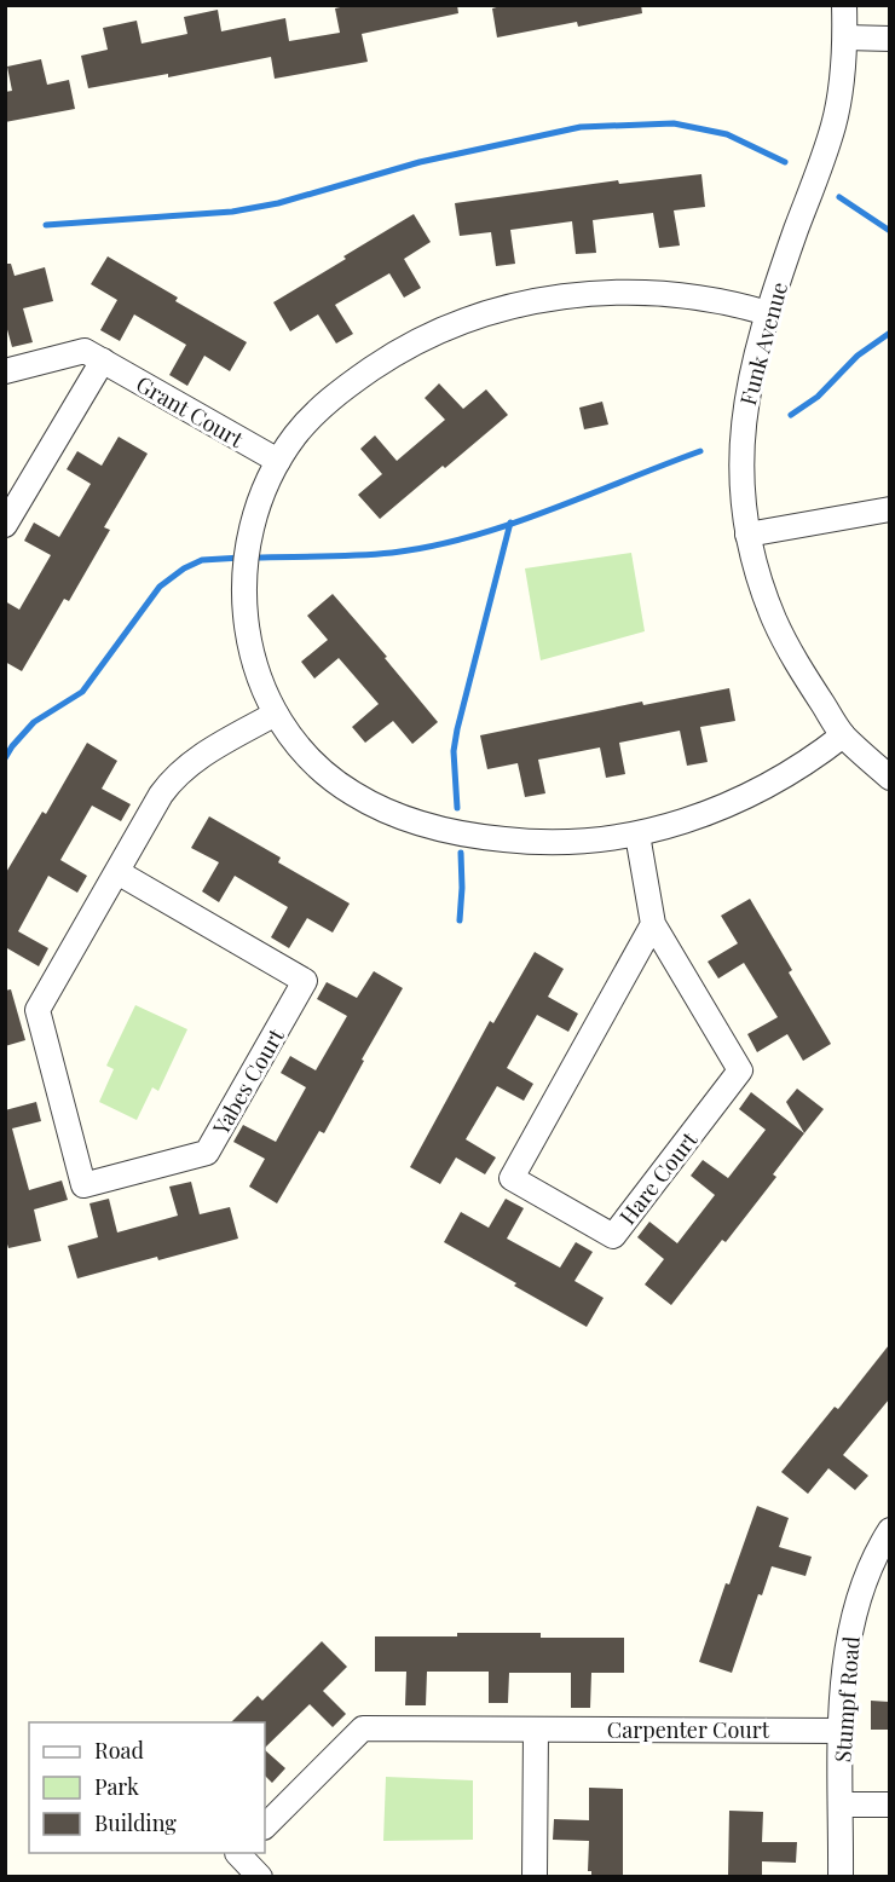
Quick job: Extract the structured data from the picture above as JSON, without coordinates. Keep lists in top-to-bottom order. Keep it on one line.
{"streets":{"street":["Funk Avenue","Grant Court","Yabes Court","Hare Court","Stumpf Road","Carpenter Court"]},"crossings":[["Stumpf Road","Carpenter Court"]],"legend":["Road","Park","Building"]}
